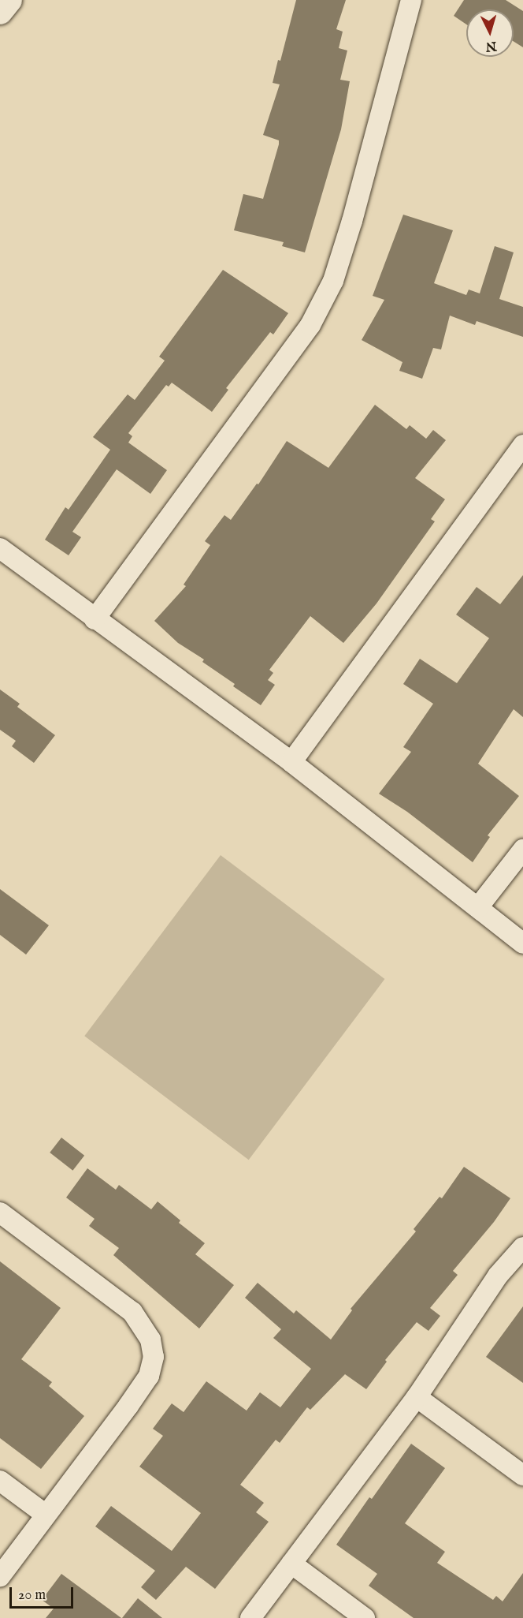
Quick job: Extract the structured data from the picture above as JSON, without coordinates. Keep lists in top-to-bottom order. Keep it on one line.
{"scale_bar":"20 m","north":"bottom"}
